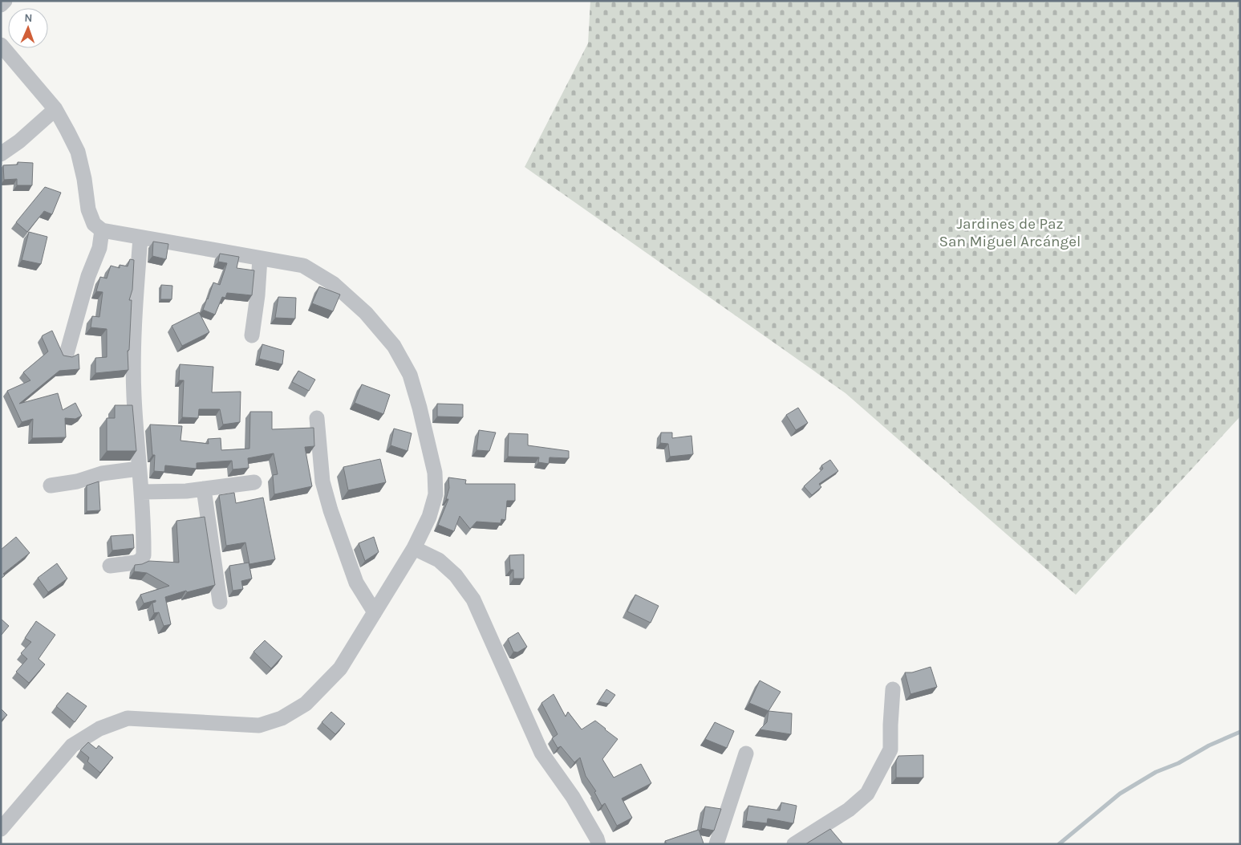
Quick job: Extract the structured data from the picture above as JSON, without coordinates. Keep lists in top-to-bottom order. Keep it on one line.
{"parks":["Jardines de Paz San Miguel Arcángel"],"north":"top"}
